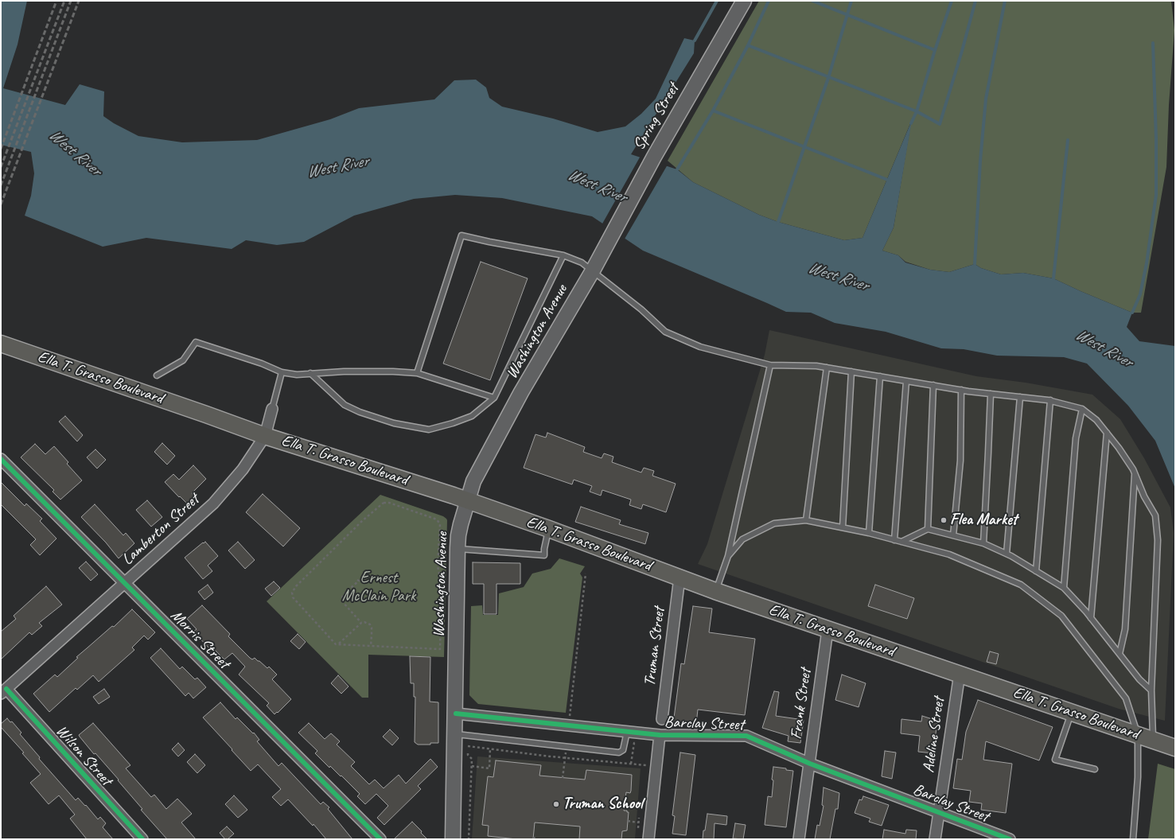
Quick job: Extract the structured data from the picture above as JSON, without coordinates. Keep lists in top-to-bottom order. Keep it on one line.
{"streets":{"main road":["Spring Street","Washington Avenue","Ella T. Grasso Boulevard"],"street":["Lamberton Street","Morris Street","Truman Street","Frank Street","Barclay Street","Adeline Street","Wilson Street"]},"crossings":[["Spring Street","Washington Avenue"],["Washington Avenue","Ella T. Grasso Boulevard"],["Washington Avenue","Barclay Street"],["Ella T. Grasso Boulevard","Lamberton Street"],["Ella T. Grasso Boulevard","Truman Street"],["Ella T. Grasso Boulevard","Frank Street"],["Ella T. Grasso Boulevard","Adeline Street"],["Lamberton Street","Morris Street"],["Lamberton Street","Wilson Street"],["Frank Street","Barclay Street"],["Barclay Street","Adeline Street"]],"water":["West River"],"parks":["Ernest McClain Park"],"places":["Flea Market","Truman School"]}
